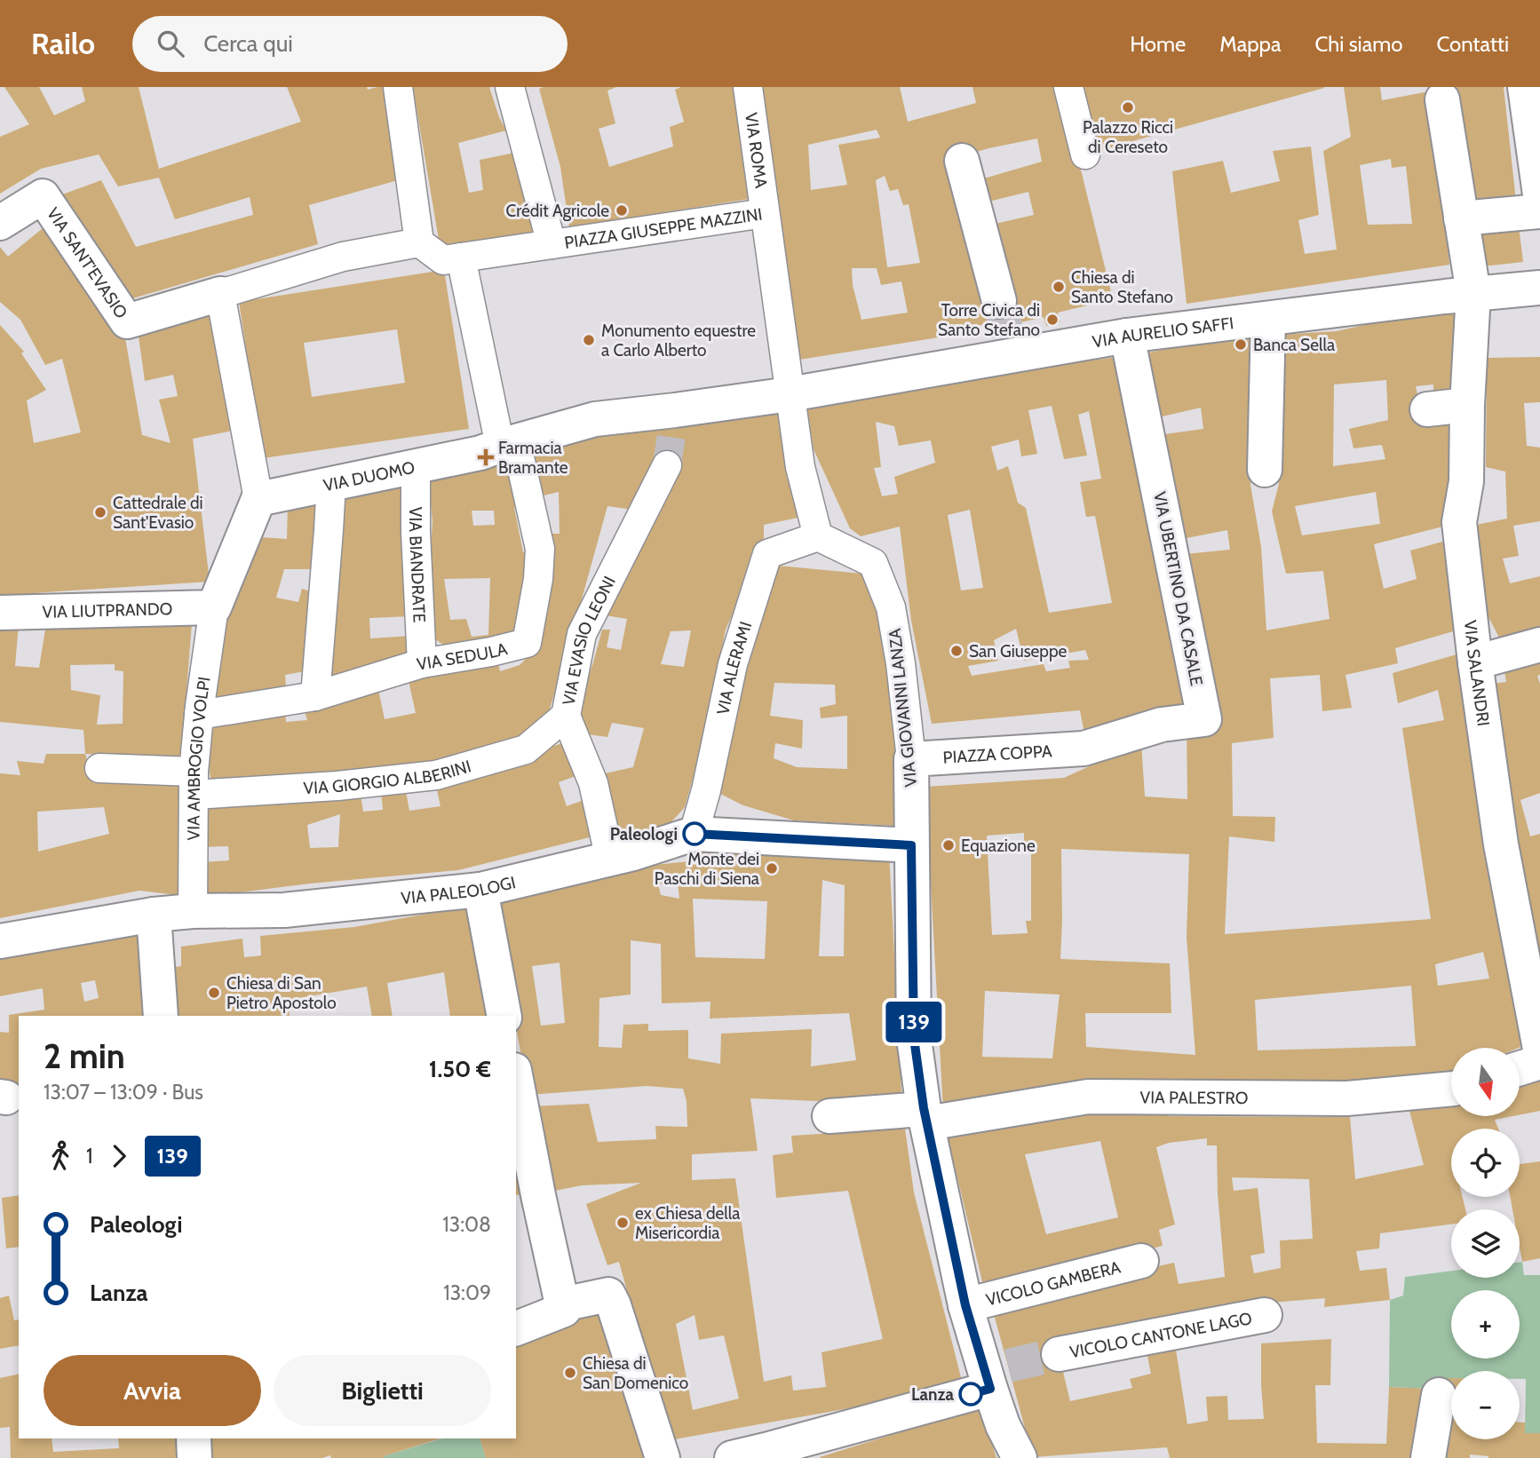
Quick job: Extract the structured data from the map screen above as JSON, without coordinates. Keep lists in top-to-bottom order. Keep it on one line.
{"streets":{"street":["VIA ROMA","PIAZZA GIUSEPPE MAZZINI","VIA SANT'EVASIO","VIA AURELIO SAFFI","VIA DUOMO","VIA BIANDRATE","VIA UBERTINO DA CASALE","VIA LIUTPRANDO","VIA EVASIO LEONI","VIA SEDULA","VIA ALERAMI","VIA SALANDRI","VIA GIOVANNI LANZA","PIAZZA COPPA","VIA AMBROGIO VOLPI","VIA GIORGIO ALBERINI","VIA PALEOLOGI","VIA PALESTRO","VICOLO GAMBERA","VICOLO CANTONE LAGO"]},"crossings":[["VIA ROMA","PIAZZA GIUSEPPE MAZZINI"],["PIAZZA GIUSEPPE MAZZINI","VIA SANT'EVASIO"],["PIAZZA GIUSEPPE MAZZINI","VIA AURELIO SAFFI"],["VIA AURELIO SAFFI","VIA UBERTINO DA CASALE"],["VIA AURELIO SAFFI","VIA SALANDRI"],["VIA DUOMO","VIA BIANDRATE"],["VIA DUOMO","VIA SEDULA"],["VIA BIANDRATE","VIA SEDULA"],["VIA UBERTINO DA CASALE","PIAZZA COPPA"],["VIA LIUTPRANDO","VIA AMBROGIO VOLPI"],["VIA EVASIO LEONI","VIA GIORGIO ALBERINI"],["VIA EVASIO LEONI","VIA PALEOLOGI"],["VIA SEDULA","VIA AMBROGIO VOLPI"],["VIA ALERAMI","VIA GIOVANNI LANZA"],["VIA ALERAMI","VIA PALEOLOGI"],["VIA GIOVANNI LANZA","PIAZZA COPPA"],["VIA GIOVANNI LANZA","VIA PALEOLOGI"],["VIA GIOVANNI LANZA","VIA PALESTRO"],["VIA GIOVANNI LANZA","VICOLO GAMBERA"],["VIA AMBROGIO VOLPI","VIA GIORGIO ALBERINI"],["VIA AMBROGIO VOLPI","VIA PALEOLOGI"]],"places":{"other":["Palazzo Ricci di Cereseto","Crédit Agricole","Chiesa di Santo Stefano","Torre Civica di Santo Stefano","Monumento equestre a Carlo Alberto","Banca Sella","Cattedrale di Sant'Evasio","San Giuseppe","Paleologi","Equazione","Monte dei Paschi di Siena","Chiesa di San Pietro Apostolo","ex Chiesa della Misericordia","Chiesa di San Domenico","Lanza"],"health":["Farmacia Bramante"]},"lines":["bus line 139"],"north":"bottom","page":{"header":"Railo","search":"Cerca qui","nav":["Home","Mappa","Chi siamo","Contatti"],"on_map":"139","heading":["2 min","13:07 – 13:09 · Bus","1.50 €"],"map_buttons":["+","−"],"legs":["1","139"],"list":[{"name":"Paleologi","value":"13:08"},{"name":"Lanza","value":"13:09"}],"buttons":["Avvia","Biglietti"]}}
